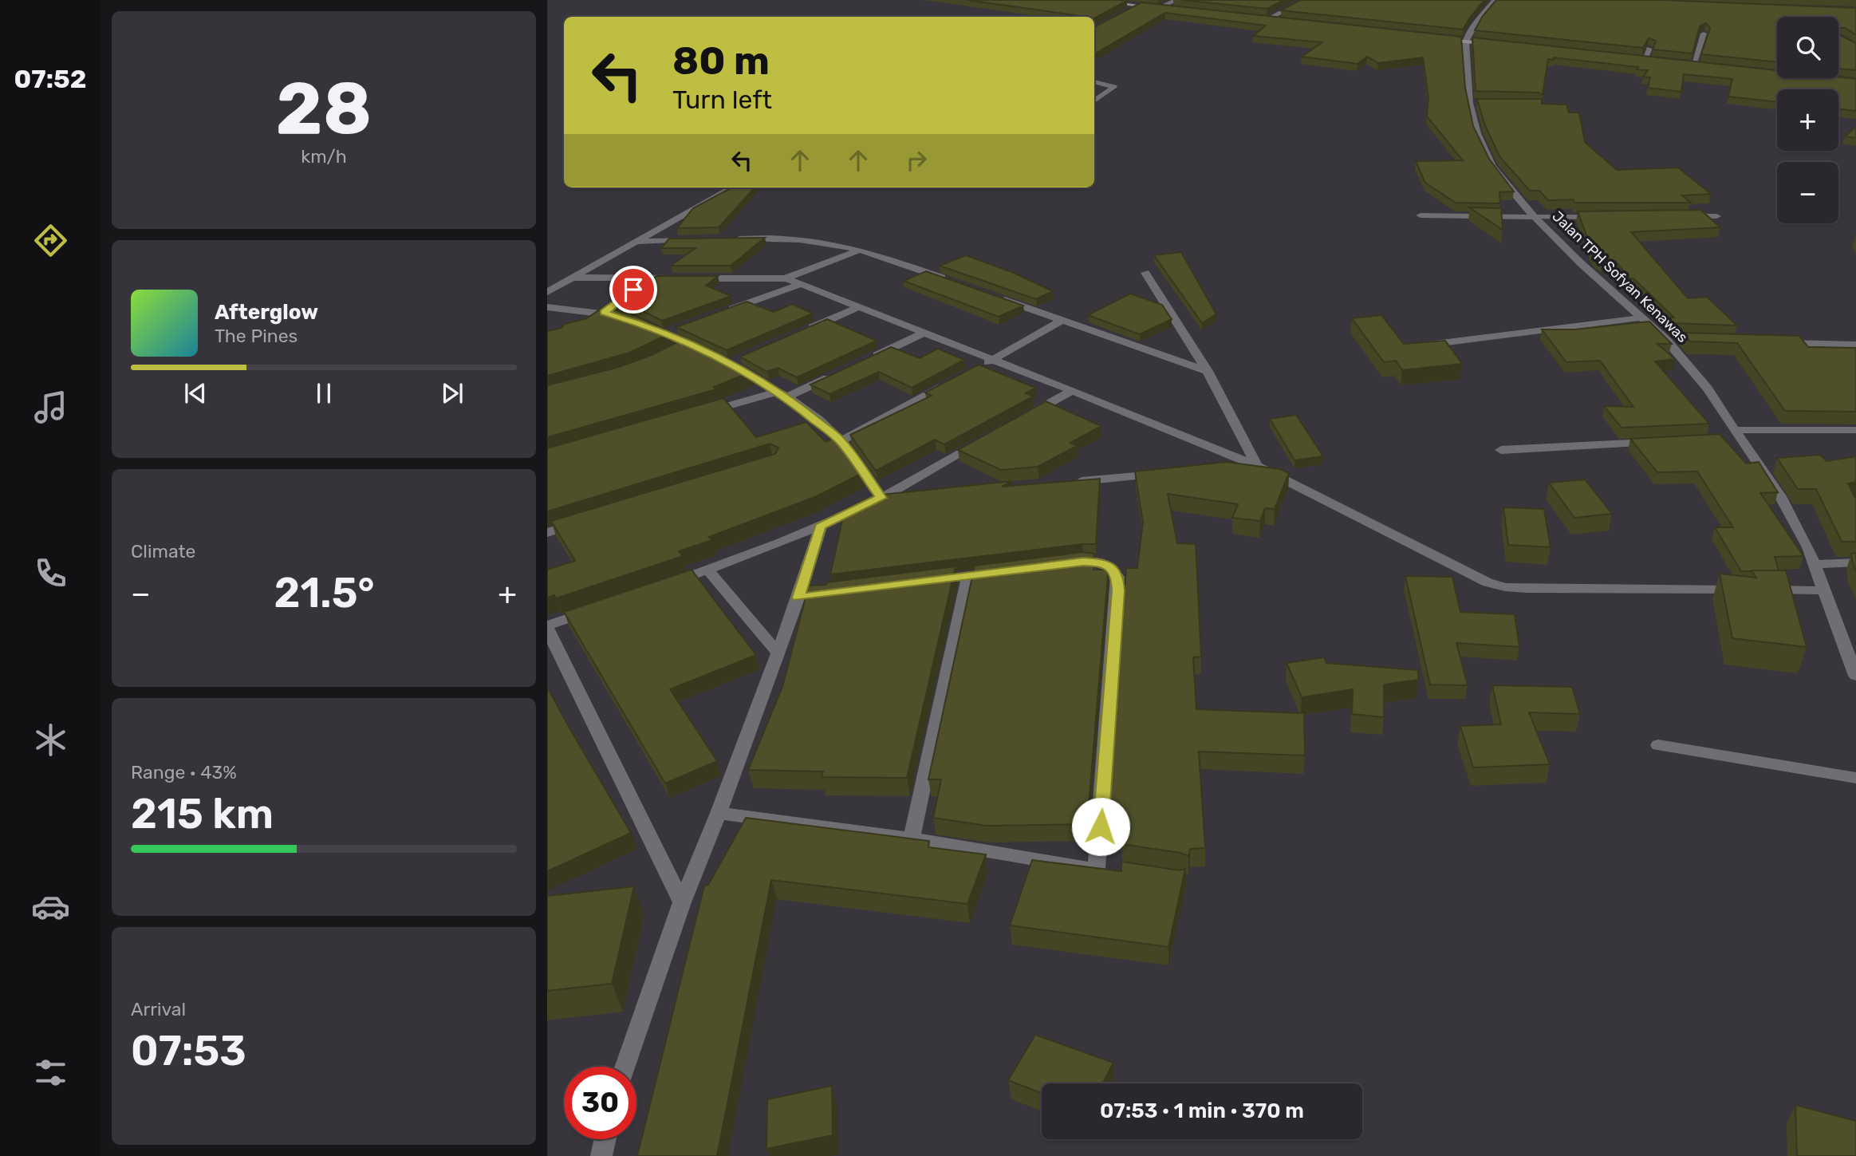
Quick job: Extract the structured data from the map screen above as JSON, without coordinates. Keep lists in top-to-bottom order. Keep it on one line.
{"streets":{"street":["Jalan TPH Sofyan Kenawas"]},"page":{"tabs":"07:52","tile":[["28","km/h"],"Climate",["Range · 43%","215 km"],["Arrival","07:53"]],"map_buttons":["+","−"],"turn":["80 m","Turn left"],"song":["Afterglow","The Pines"],"heat":["−","21.5°","+"],"limit":"30","trip":"07:53 · 1 min · 370 m"}}
